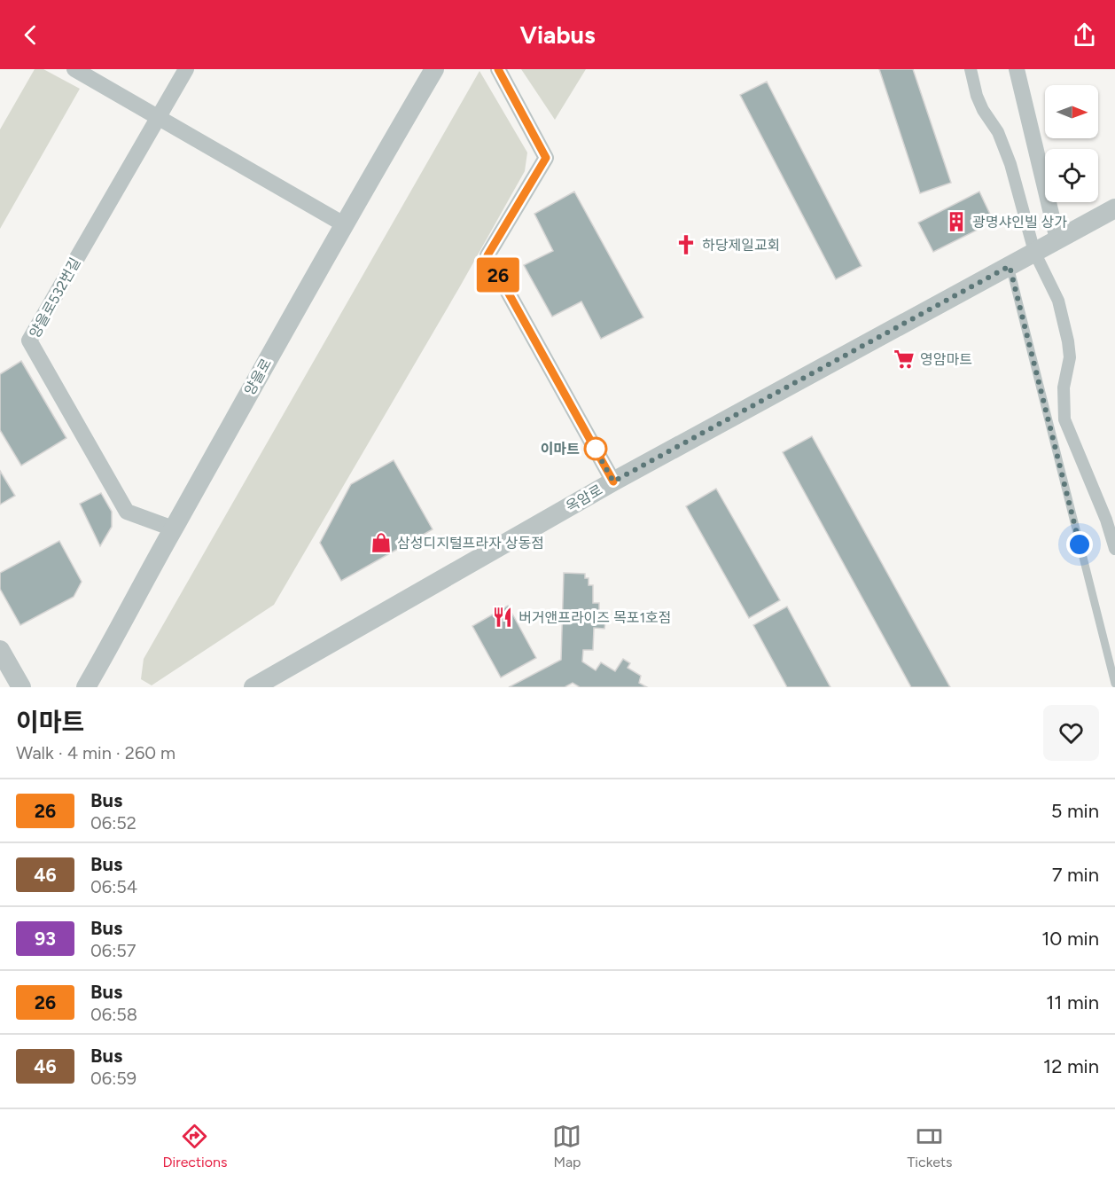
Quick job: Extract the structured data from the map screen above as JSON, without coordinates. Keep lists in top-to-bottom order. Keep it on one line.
{"streets":{"street":["양을로532번길","양을로","옥암로"]},"crossings":[["양을로532번길","양을로"]],"places":{"building":["광명샤인빌 상가"],"church":["하당제일교회"],"supermarket":["영암마트"],"other":["이마트"],"shop":["삼성디지털프라자 상동점"],"restaurant":["버거앤프라이즈 목포1호점"]},"lines":["bus line 26"],"north":"right","page":{"header":"Viabus","on_map":"26","heading":["이마트","Walk · 4 min · 260 m"],"list":[{"mark":"26","name":"Bus","note":"06:52","value":"5 min"},{"mark":"46","name":"Bus","note":"06:54","value":"7 min"},{"mark":"93","name":"Bus","note":"06:57","value":"10 min"},{"mark":"26","name":"Bus","note":"06:58","value":"11 min"},{"mark":"46","name":"Bus","note":"06:59","value":"12 min"}],"tabs":["Directions","Map","Tickets"]}}
